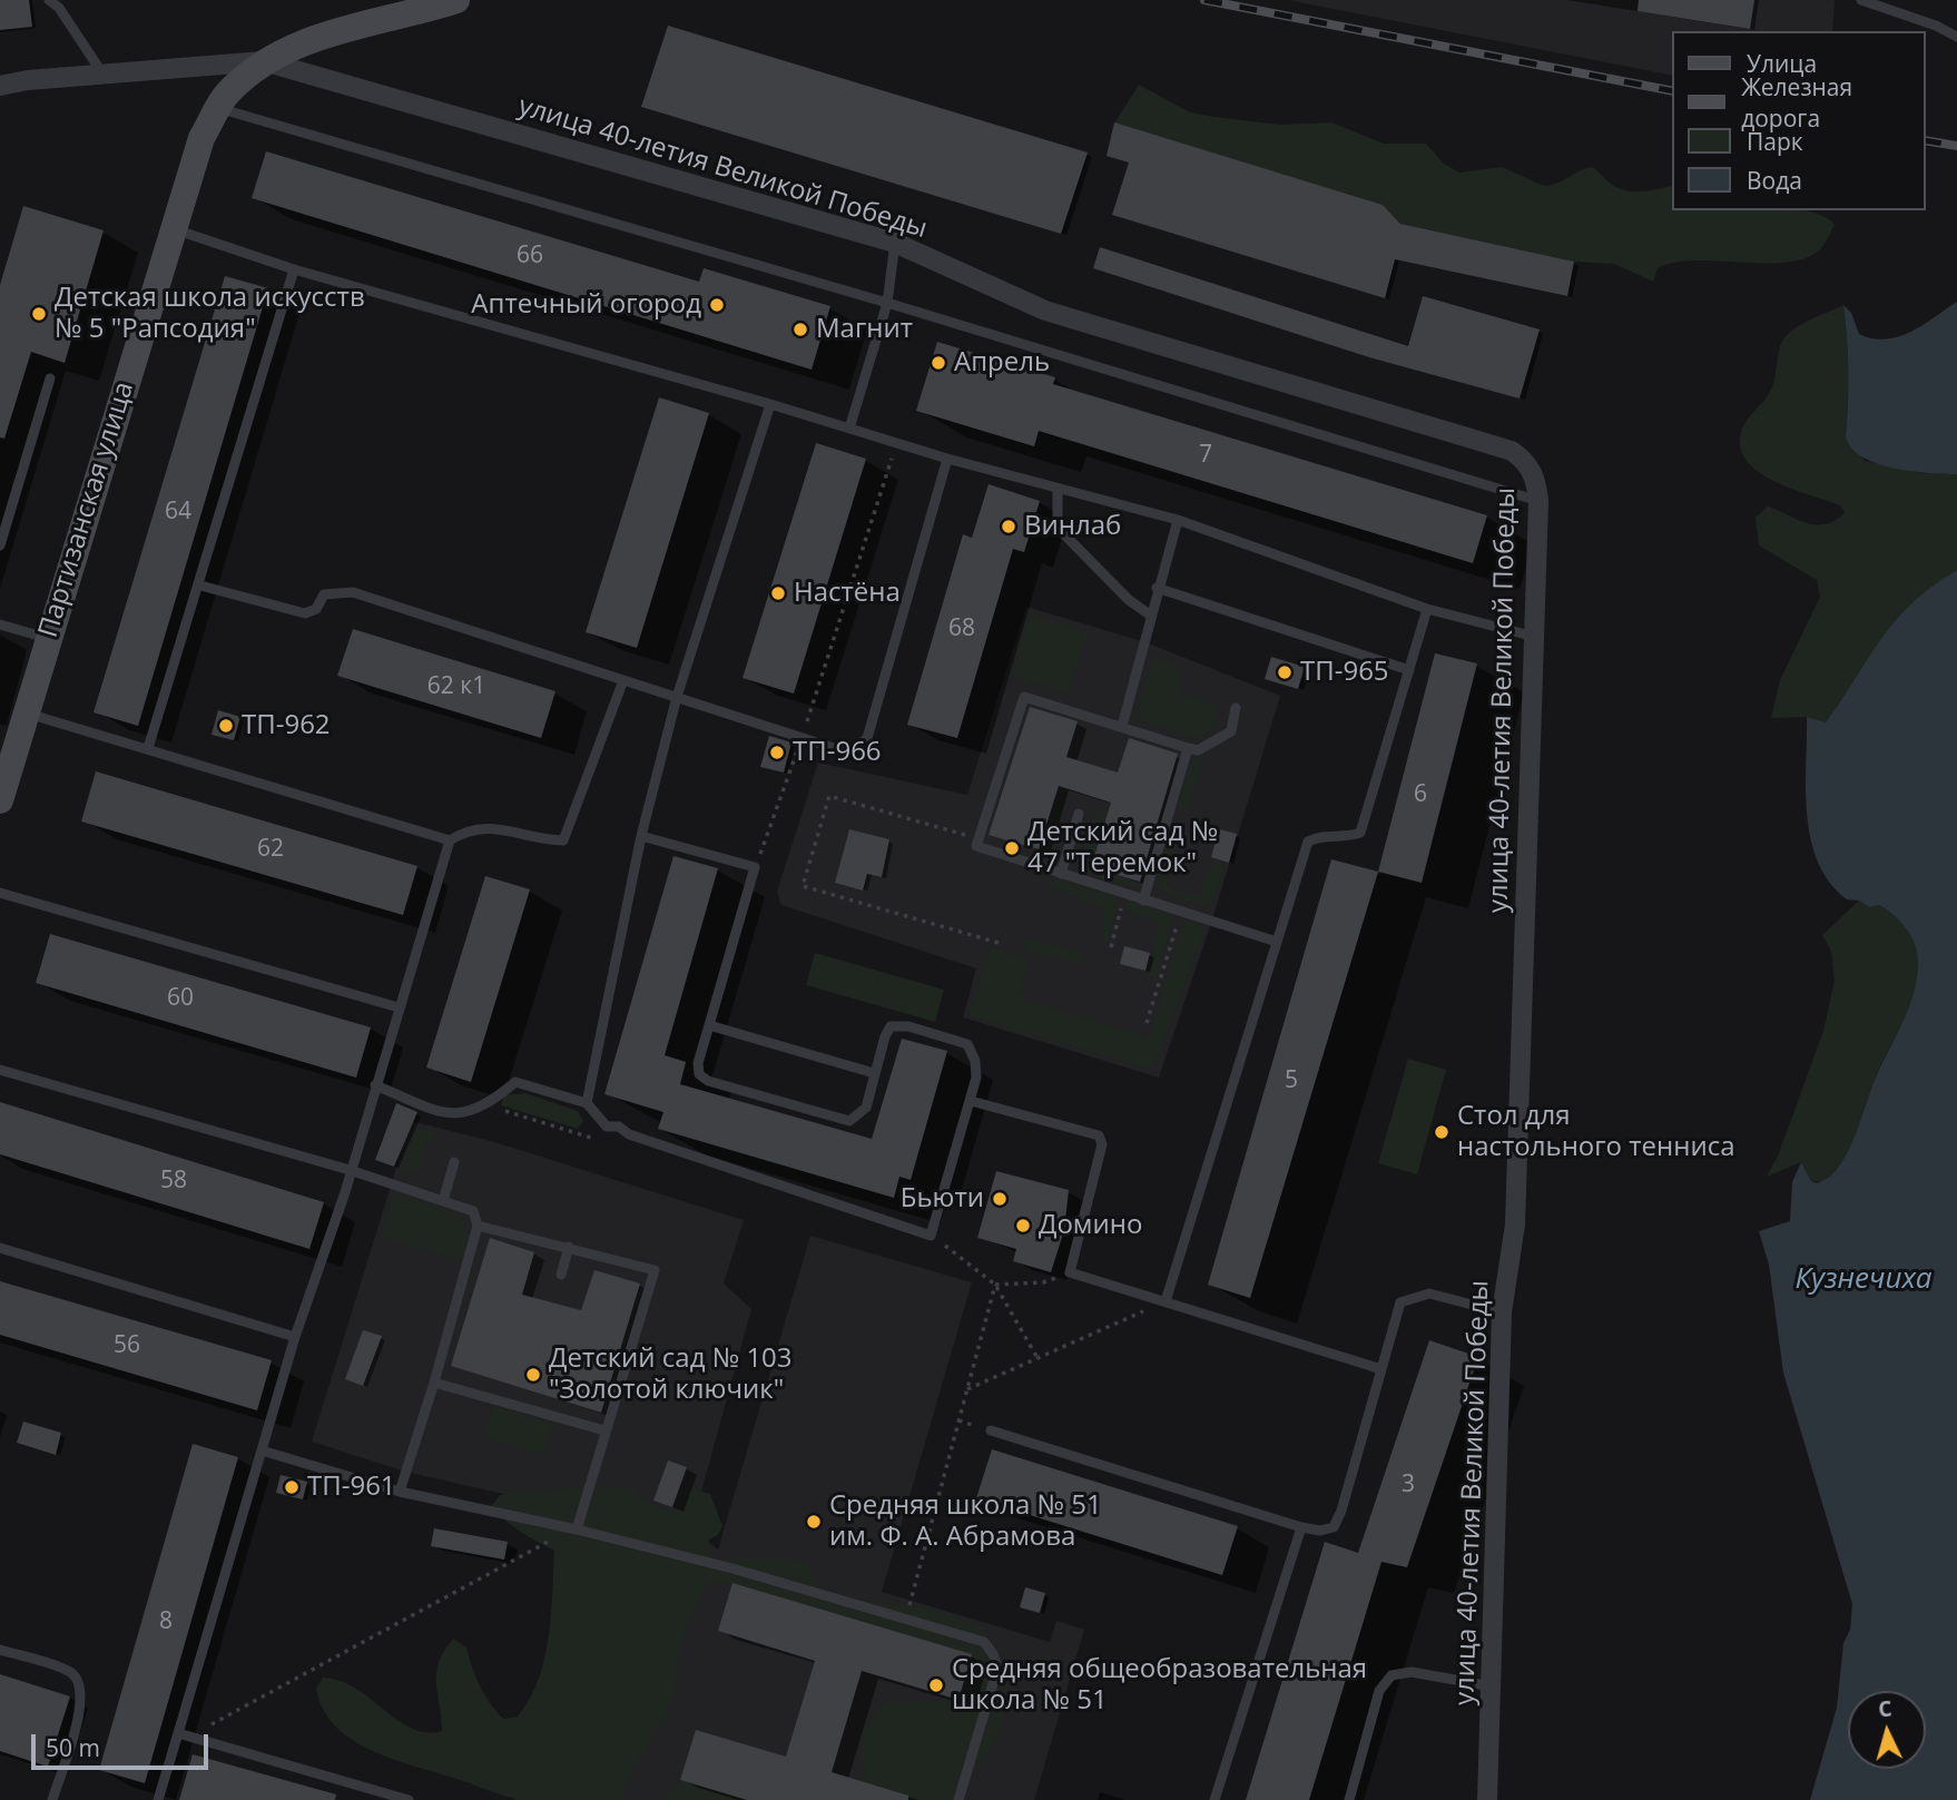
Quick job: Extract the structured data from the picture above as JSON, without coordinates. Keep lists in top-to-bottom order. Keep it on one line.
{"streets":{"street":["улица 40-летия Великой Победы","Партизанская улица"]},"crossings":[["улица 40-летия Великой Победы","Партизанская улица"]],"water":["Кузнечиха"],"places":["Аптечный огород","Детская школа искусств № 5 \"Рапсодия\"","Магнит","Апрель","Винлаб","Настёна","ТП-965","ТП-962","ТП-966","Детский сад № 47 \"Теремок\"","Стол для настольного тенниса","Бьюти","Домино","Детский сад № 103 \"Золотой ключик\"","ТП-961","Средняя школа № 51 им. Ф. А. Абрамова","Средняя общеобразовательная школа № 51"],"house_numbers":["66","7","64","68","62 к1","6","62","60","5","58","56","3","8"],"legend":["Улица","Железная дорога","Парк","Вода"],"scale_bar":"50 m","north":"top"}
